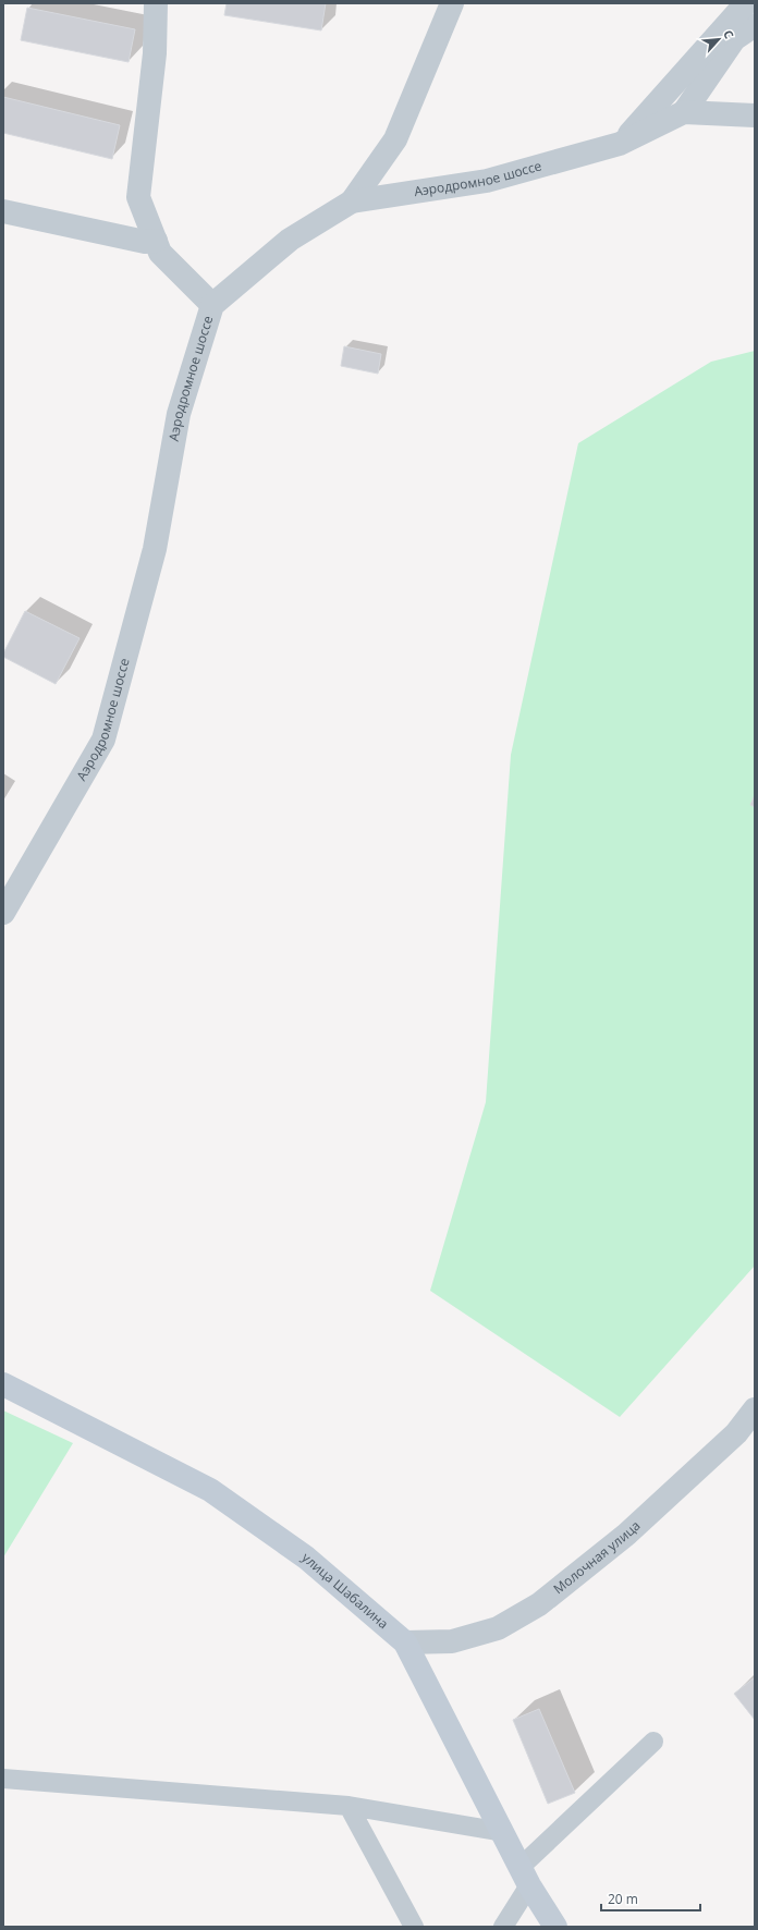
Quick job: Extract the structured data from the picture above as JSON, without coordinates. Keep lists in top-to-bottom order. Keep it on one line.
{"streets":{"main road":["улица Шабалина"],"street":["Аэродромное шоссе","Молочная улица"]},"crossings":[["Молочная улица","улица Шабалина"]],"scale_bar":"20 m","north":"top right"}
